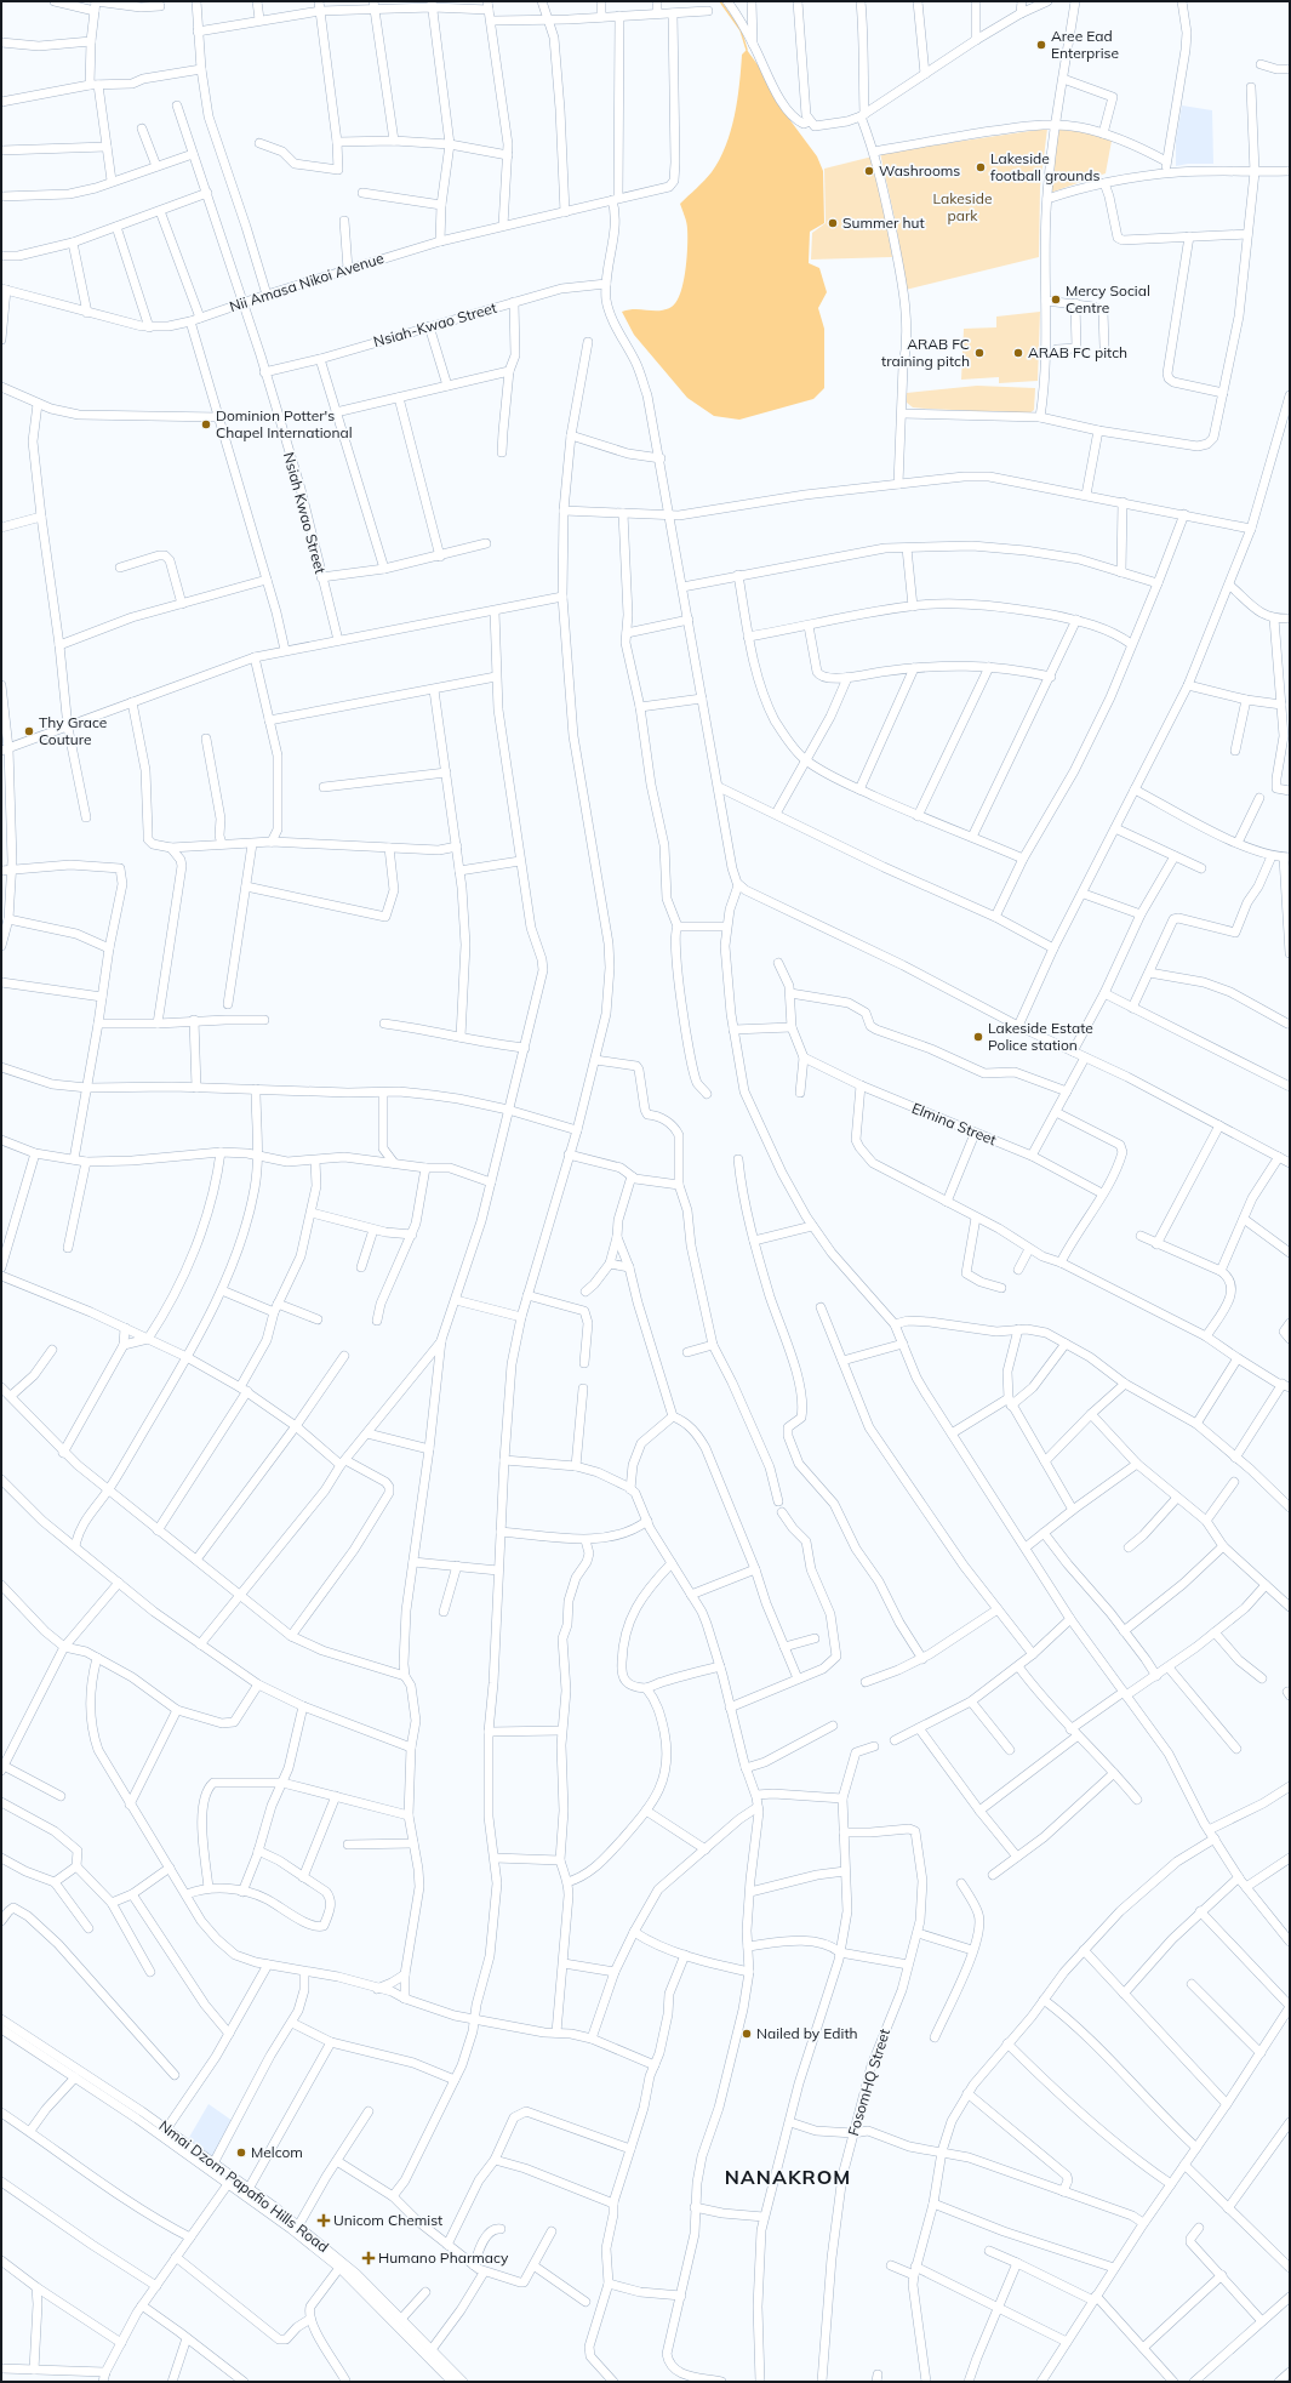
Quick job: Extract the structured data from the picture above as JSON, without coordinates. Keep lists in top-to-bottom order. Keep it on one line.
{"streets":{"street":["Nii Amasa Nikoi Avenue","Nsiah-Kwao Street","Nsiah Kwao Street","Elmina Street","FosomHQ Street","Nmai Dzorn Papafio Hills Road"]},"crossings":[["Nii Amasa Nikoi Avenue","Nsiah Kwao Street"],["Nsiah-Kwao Street","Nsiah Kwao Street"]],"districts":["NANAKROM"],"parks":["Lakeside park"],"places":{"other":["Aree Ead Enterprise","Lakeside football grounds","Washrooms","Summer hut","Mercy Social Centre","ARAB FC training pitch","ARAB FC pitch","Dominion Potter's Chapel International","Thy Grace Couture","Lakeside Estate Police station","Nailed by Edith","Melcom"],"health":["Unicom Chemist","Humano Pharmacy"]}}
